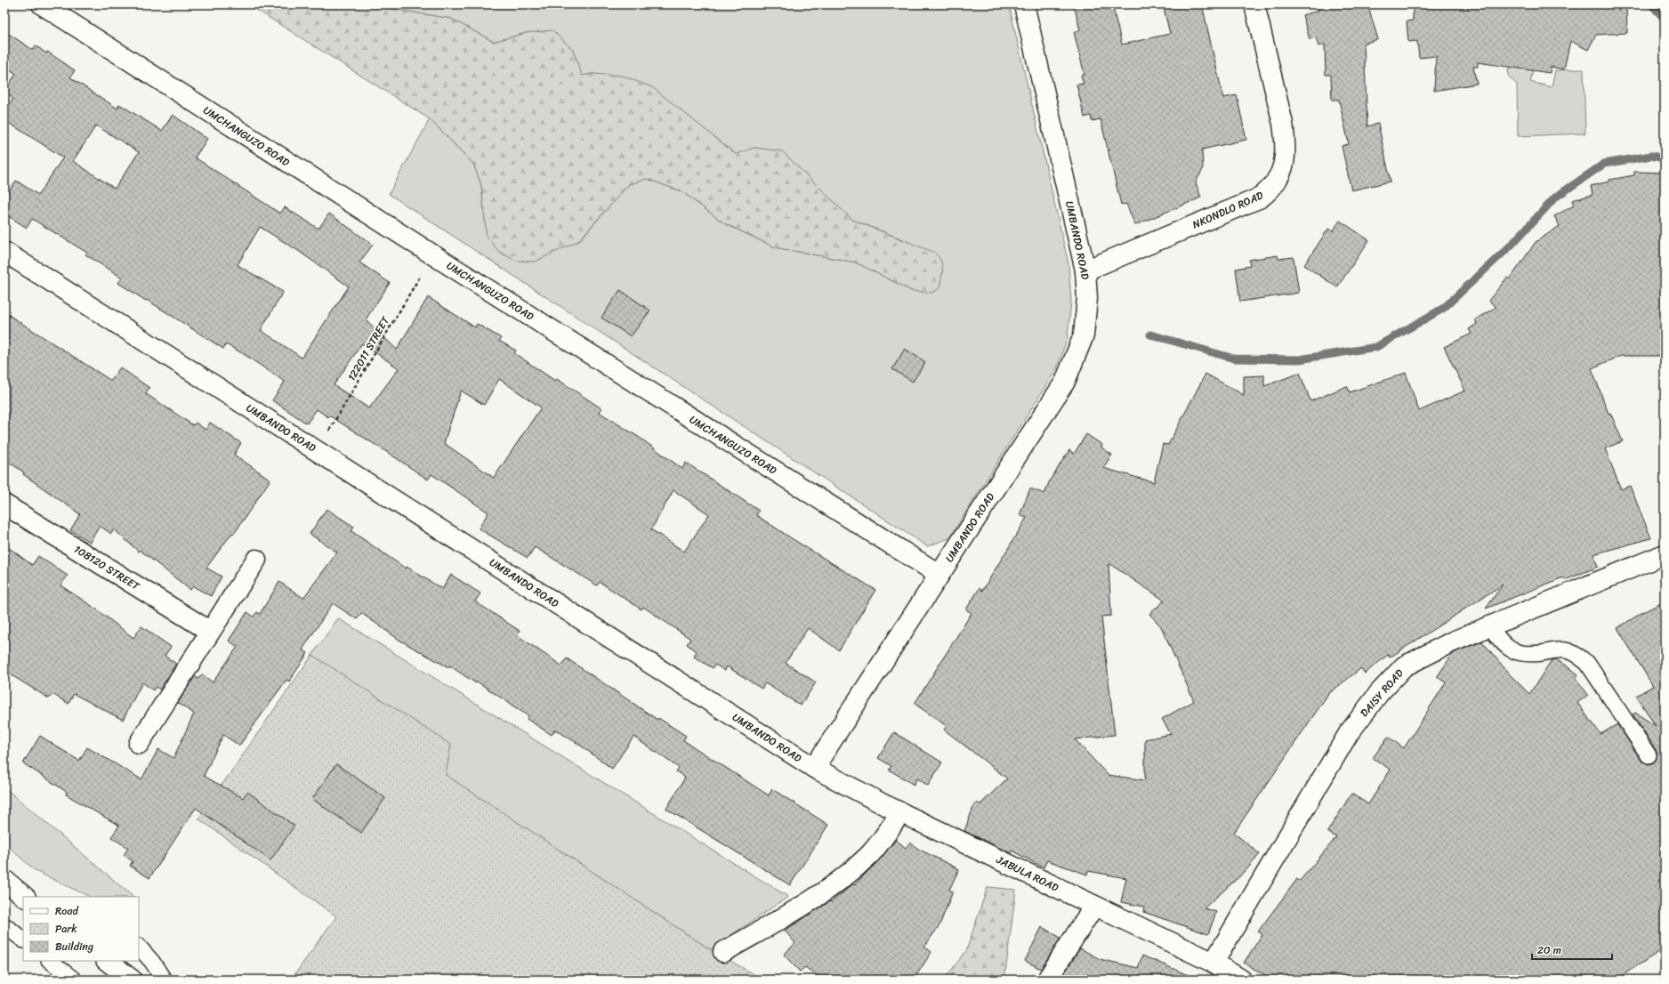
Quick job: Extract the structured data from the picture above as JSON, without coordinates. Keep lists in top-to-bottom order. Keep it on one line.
{"streets":{"street":["UMCHANGUZO ROAD","NKONDLO ROAD","UMBANDO ROAD","108120 STREET","DAISY ROAD","JABULA ROAD"],"path":["122011 STREET"]},"crossings":[["UMCHANGUZO ROAD","UMBANDO ROAD"],["UMCHANGUZO ROAD","122011 STREET"],["NKONDLO ROAD","UMBANDO ROAD"],["UMBANDO ROAD","122011 STREET"],["UMBANDO ROAD","JABULA ROAD"],["DAISY ROAD","JABULA ROAD"]],"legend":["Road","Park","Building"],"scale_bar":"20 m"}
